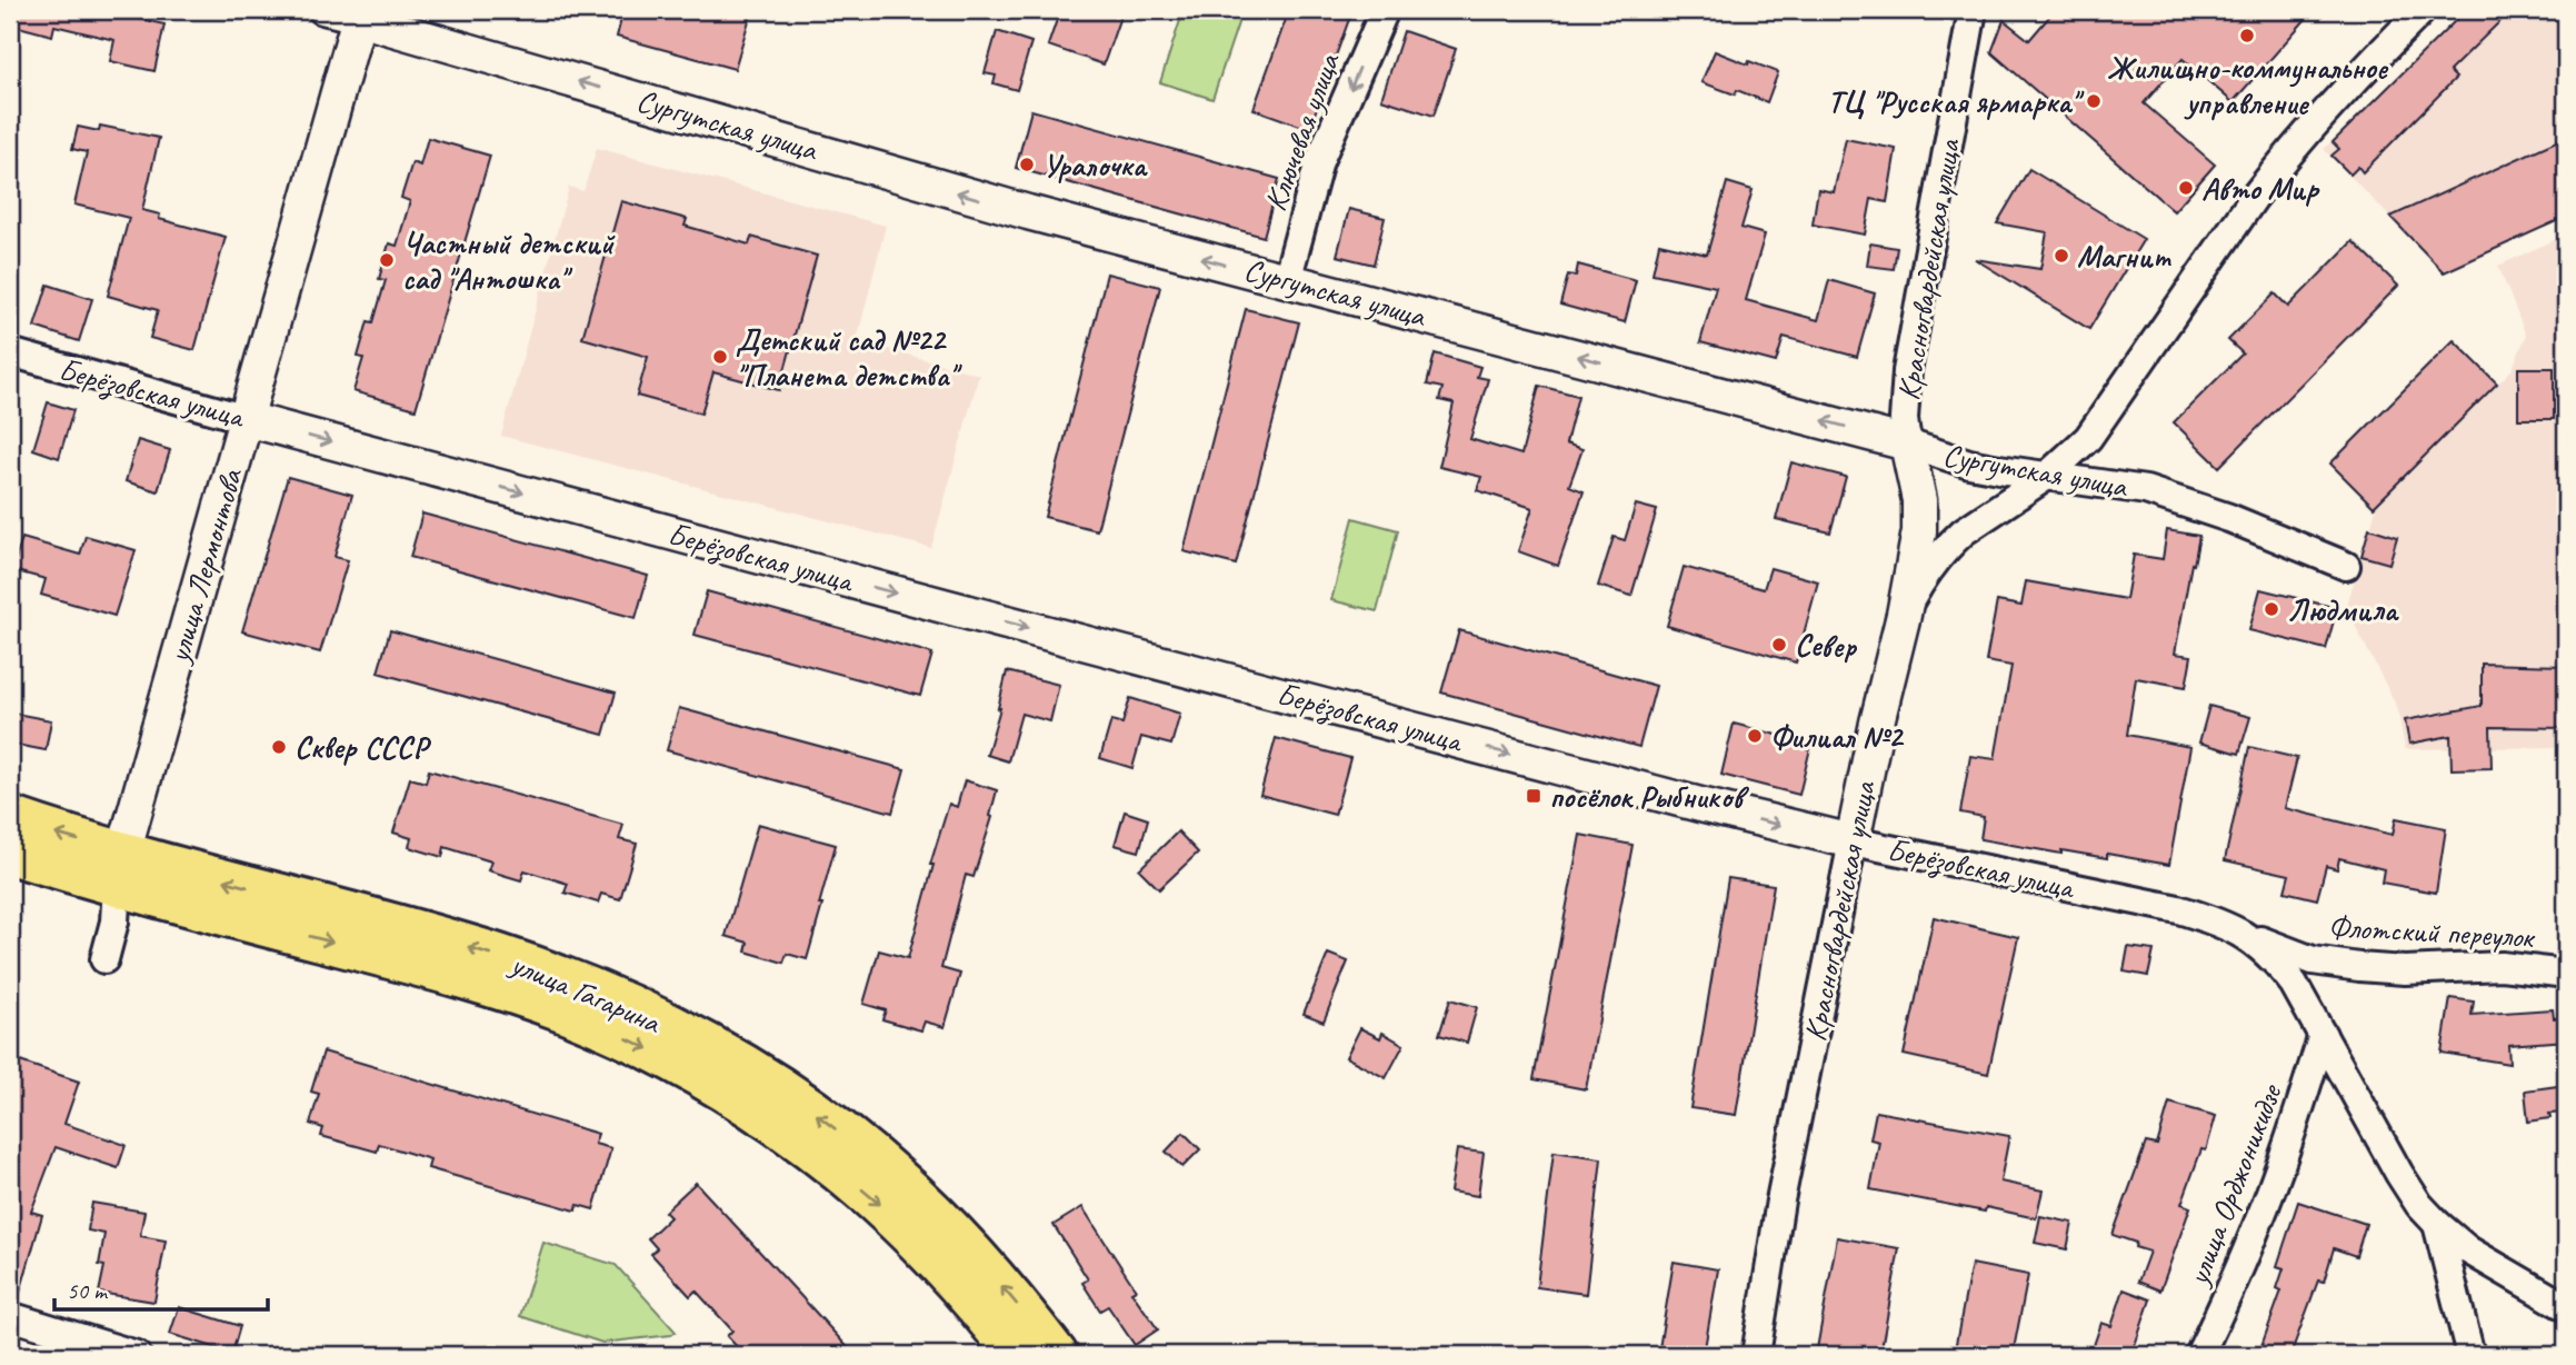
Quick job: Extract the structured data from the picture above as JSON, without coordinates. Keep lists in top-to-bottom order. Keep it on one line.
{"streets":{"main road":["улица Гагарина"],"street":["Сургутская улица","Ключевая улица","Красногвардейская улица","Берёзовская улица","улица Лермонтова","Флотский переулок","улица Орджоникидзе"]},"crossings":[["Сургутская улица","Ключевая улица"],["Сургутская улица","Красногвардейская улица"],["Сургутская улица","улица Лермонтова"],["Красногвардейская улица","Берёзовская улица"],["Берёзовская улица","улица Лермонтова"],["Берёзовская улица","Флотский переулок"],["Берёзовская улица","улица Орджоникидзе"],["улица Лермонтова","улица Гагарина"]],"one_way":["Сургутская улица","Ключевая улица","Берёзовская улица"],"places":{"other":["Жилищно-коммунальное управление","ТЦ \"Русская ярмарка\"","Уралочка","Авто Мир","Магнит","Частный детский сад \"Антошка\"","Детский сад №22 \"Планета детства\"","Людмила","Север","Филиал №2","Сквер СССР"],"transit":["посёлок Рыбников"]},"scale_bar":"50 m"}
